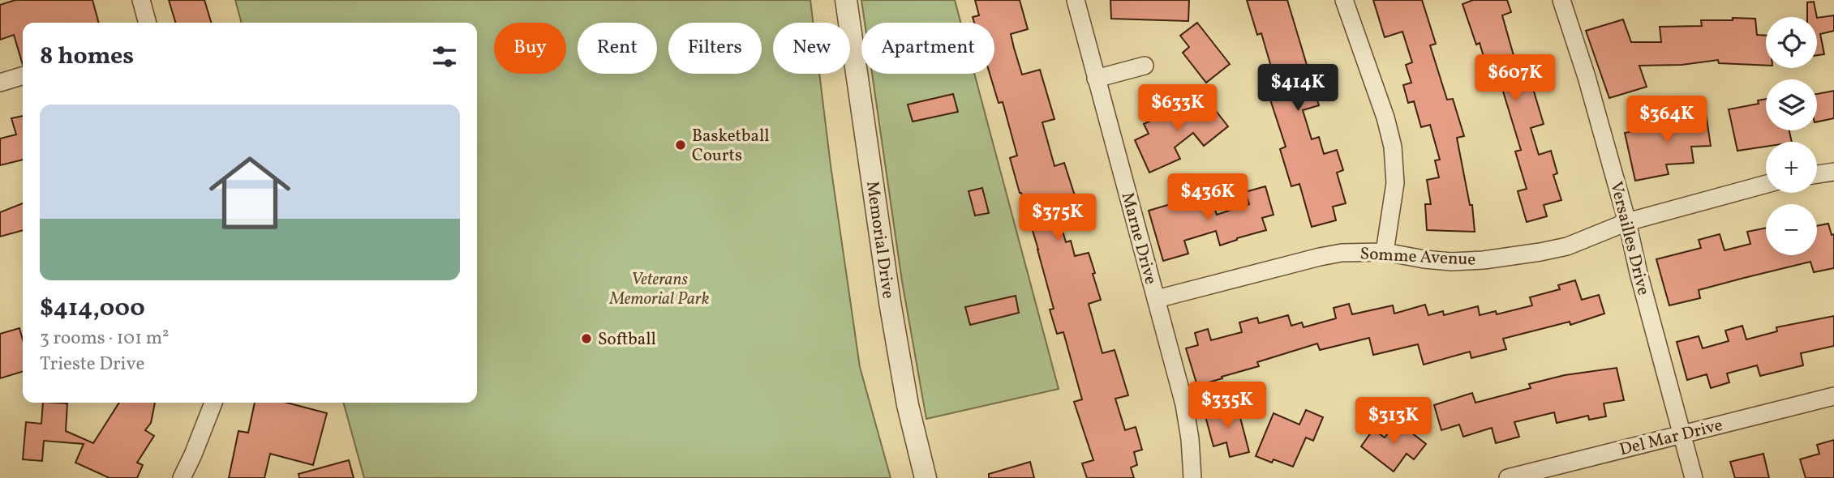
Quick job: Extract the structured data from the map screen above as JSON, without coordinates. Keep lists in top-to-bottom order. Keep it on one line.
{"streets":{"street":["Marne Drive","Versailles Drive","Memorial Drive","Somme Avenue","Del Mar Drive"]},"crossings":[["Marne Drive","Somme Avenue"],["Versailles Drive","Somme Avenue"],["Versailles Drive","Del Mar Drive"]],"parks":["Veterans Memorial Park"],"places":["Basketball Courts","Softball"],"page":{"map_buttons":["+","−"],"chip":["Buy","Rent","Filters","New","Apartment"],"heading":"8 homes","price":["$607K","$414K","$633K","$364K","$436K","$375K","$335K","$313K"],"list":[{"name":"$414,000","note":"3 rooms · 101 m² · Trieste Drive"}]}}
